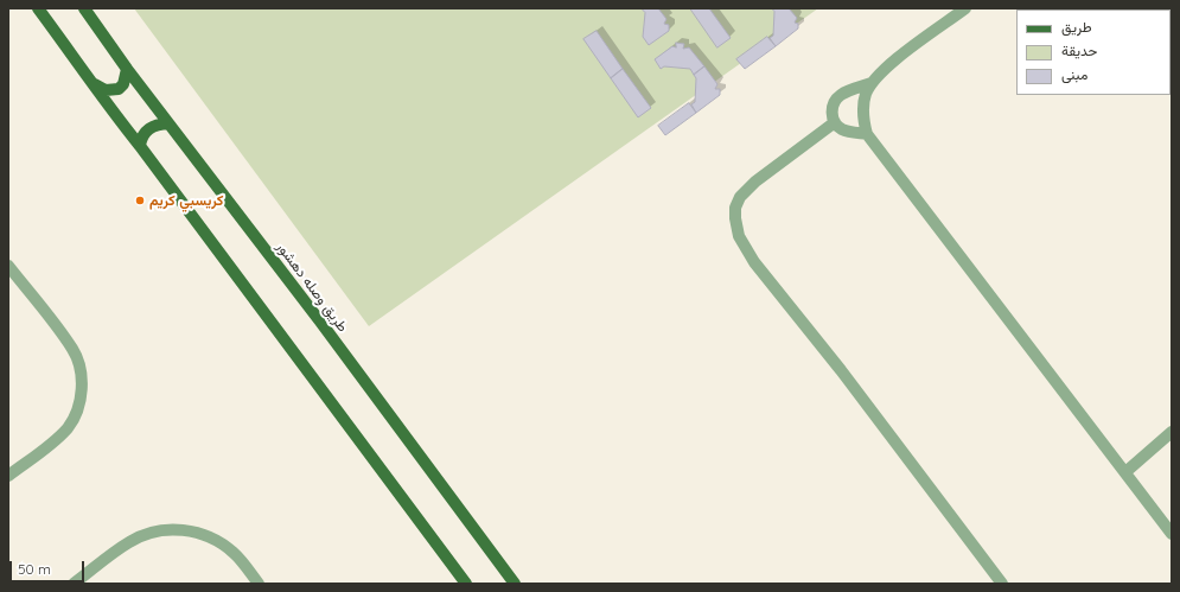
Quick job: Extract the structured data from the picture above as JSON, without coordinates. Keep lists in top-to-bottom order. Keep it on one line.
{"streets":{"main road":["طريق وصله دهشور"]},"places":["كريسبي كريم"],"legend":["طريق","حديقة","مبنى"],"scale_bar":"50 m"}
